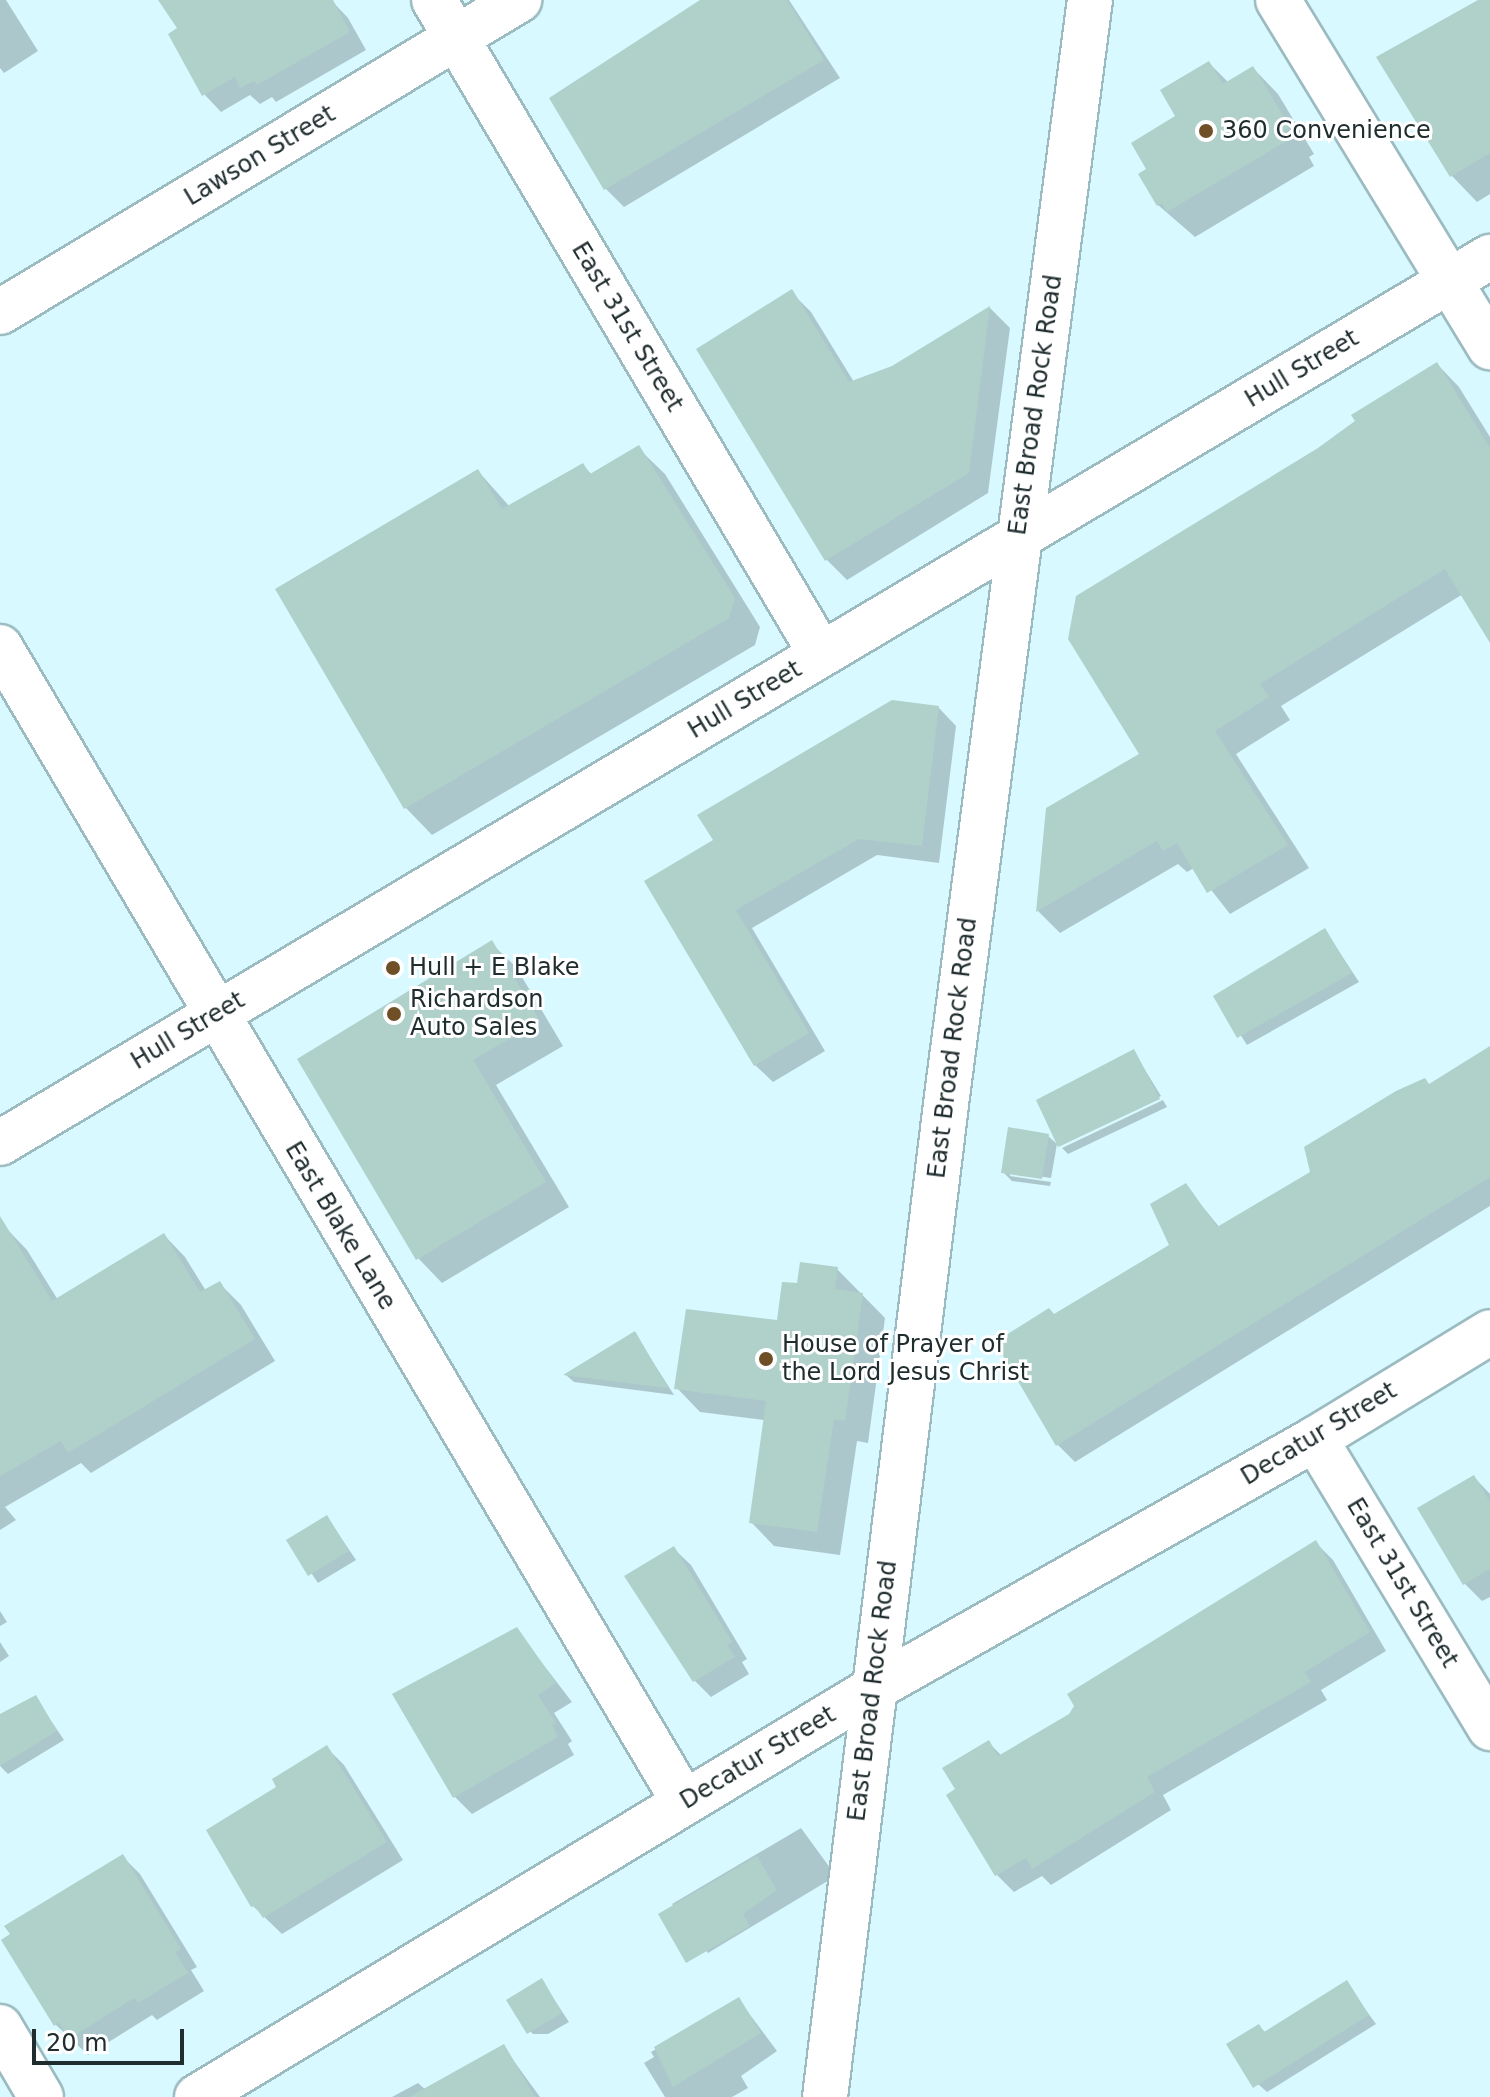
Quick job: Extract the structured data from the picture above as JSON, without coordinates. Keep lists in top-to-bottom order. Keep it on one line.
{"streets":{"street":["Lawson Street","East 31st Street","Hull Street","East Broad Rock Road","East Blake Lane","Decatur Street"]},"crossings":[["Lawson Street","East 31st Street"],["East 31st Street","Hull Street"],["East 31st Street","Decatur Street"],["Hull Street","East Broad Rock Road"],["Hull Street","East Blake Lane"],["East Broad Rock Road","Decatur Street"],["East Blake Lane","Decatur Street"]],"places":["360 Convenience","Hull + E Blake","Richardson Auto Sales","House of Prayer of the Lord Jesus Christ"],"scale_bar":"20 m"}
